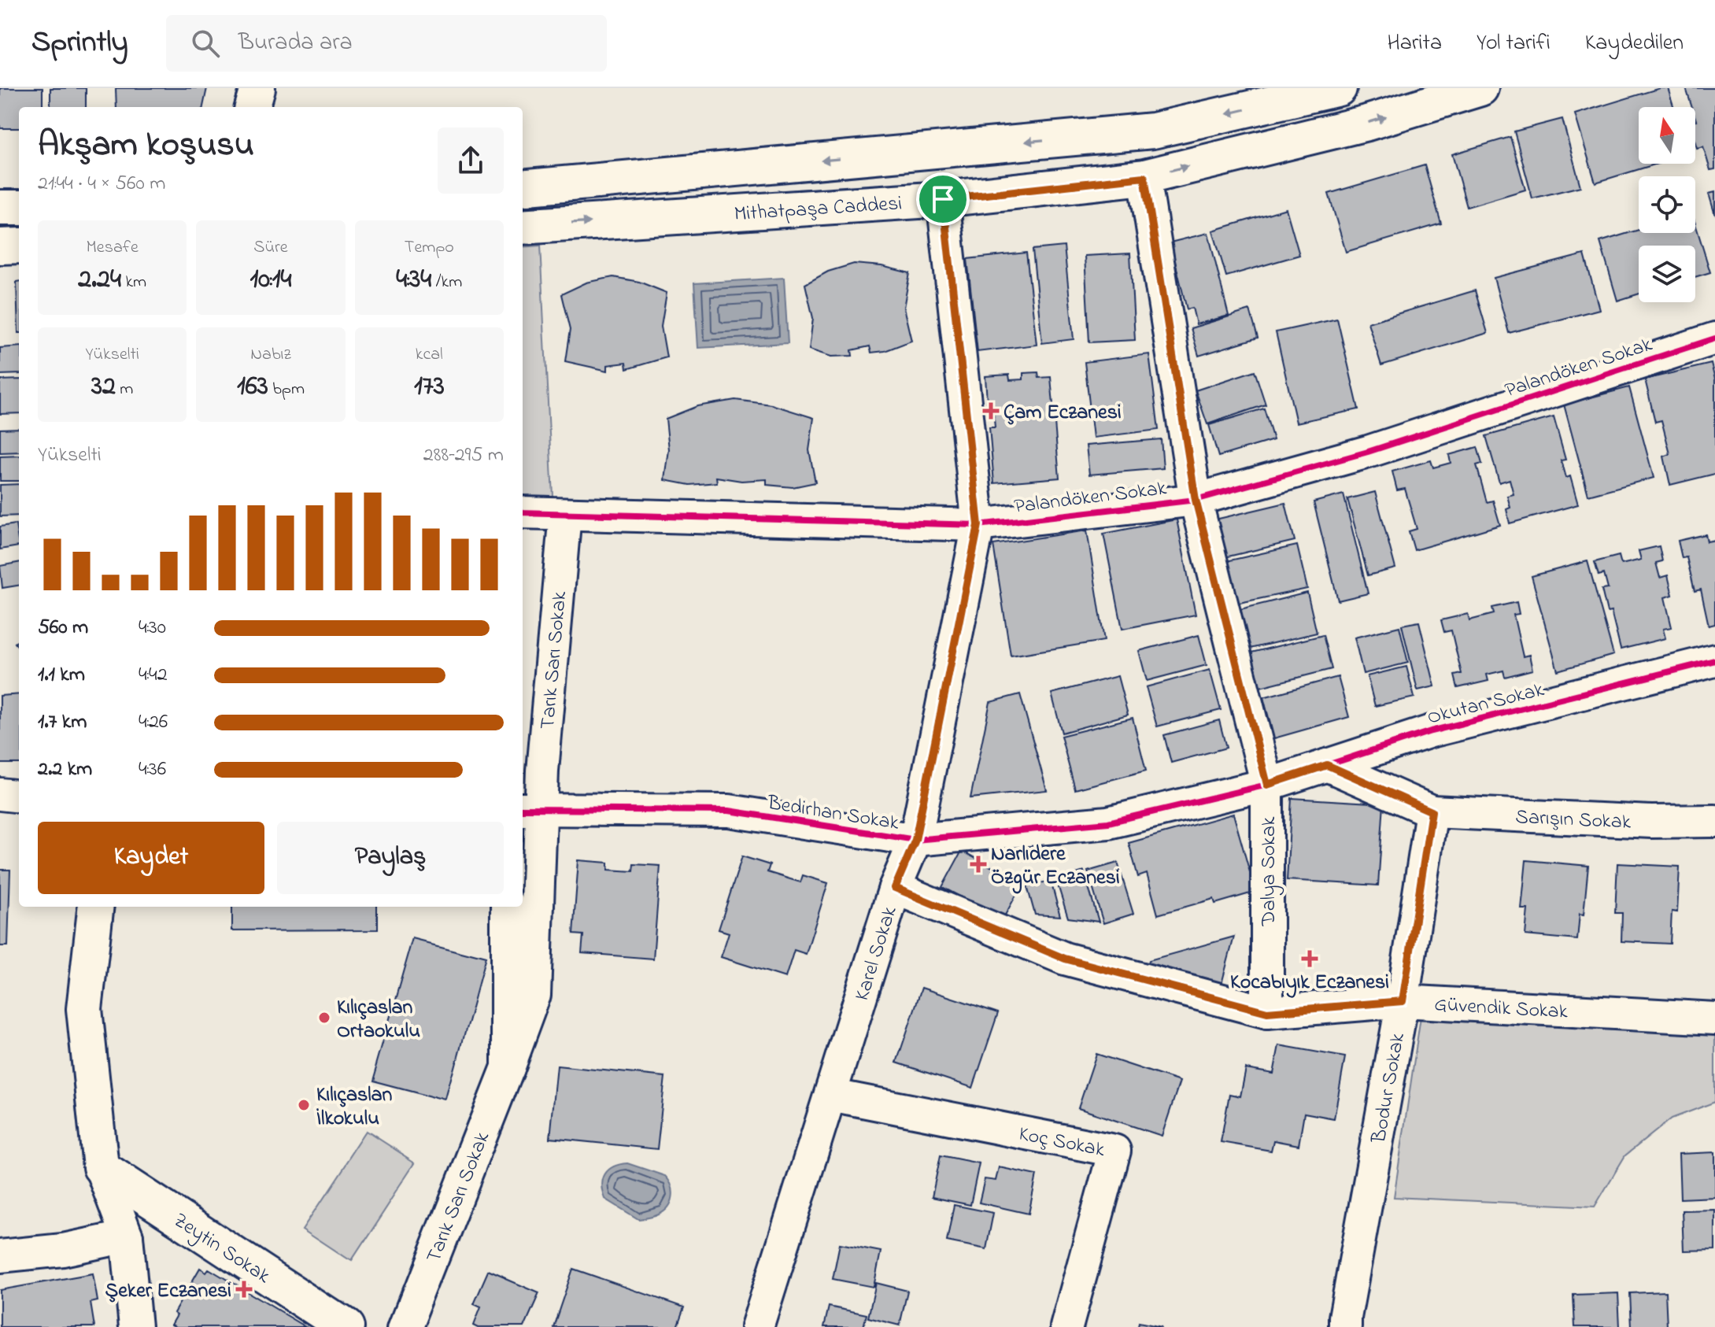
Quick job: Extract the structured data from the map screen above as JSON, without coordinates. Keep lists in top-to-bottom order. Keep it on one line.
{"streets":{"main road":["Mithatpaşa Caddesi","Zeytin Sokak"],"street":["Palandöken Sokak","Tarık Sarı Sokak","Okutan Sokak","Bedirhan Sokak","Sarışın Sokak","Dalya Sokak","Karel Sokak","Güvendik Sokak","Bodur Sokak","Koç Sokak"]},"crossings":[["Mithatpaşa Caddesi","Dalya Sokak"],["Mithatpaşa Caddesi","Karel Sokak"],["Palandöken Sokak","Tarık Sarı Sokak"],["Palandöken Sokak","Dalya Sokak"],["Palandöken Sokak","Karel Sokak"],["Tarık Sarı Sokak","Bedirhan Sokak"],["Okutan Sokak","Bedirhan Sokak"],["Okutan Sokak","Dalya Sokak"],["Bedirhan Sokak","Dalya Sokak"],["Bedirhan Sokak","Karel Sokak"],["Sarışın Sokak","Bodur Sokak"],["Dalya Sokak","Güvendik Sokak"],["Karel Sokak","Güvendik Sokak"],["Karel Sokak","Koç Sokak"],["Güvendik Sokak","Bodur Sokak"]],"places":{"health":["Çam Eczanesi","Narlıdere Özgür Eczanesi","Kocabıyık Eczanesi","Şeker Eczanesi"],"other":["Kılıçaslan Ortaokulu","Kılıçaslan İlkokulu"]},"north":"top","page":{"header":"Sprintly","search":"Burada ara","nav":["Harita","Yol tarifi","Kaydedilen"],"heading":["Akşam koşusu","21:44 · 4 × 560 m"],"stats":[["Mesafe","2.24 km"],["Süre","10:14"],["Tempo","4:34 /km"],["Yükselti","32 m"],["Nabız","163 bpm"],["kcal","173"]],"chart":["Yükselti","288–295 m"],"list":[{"name":"560 m","note":"4:30"},{"name":"1.1 km","note":"4:42"},{"name":"1.7 km","note":"4:26"},{"name":"2.2 km","note":"4:36"}],"buttons":["Kaydet","Paylaş"]}}
